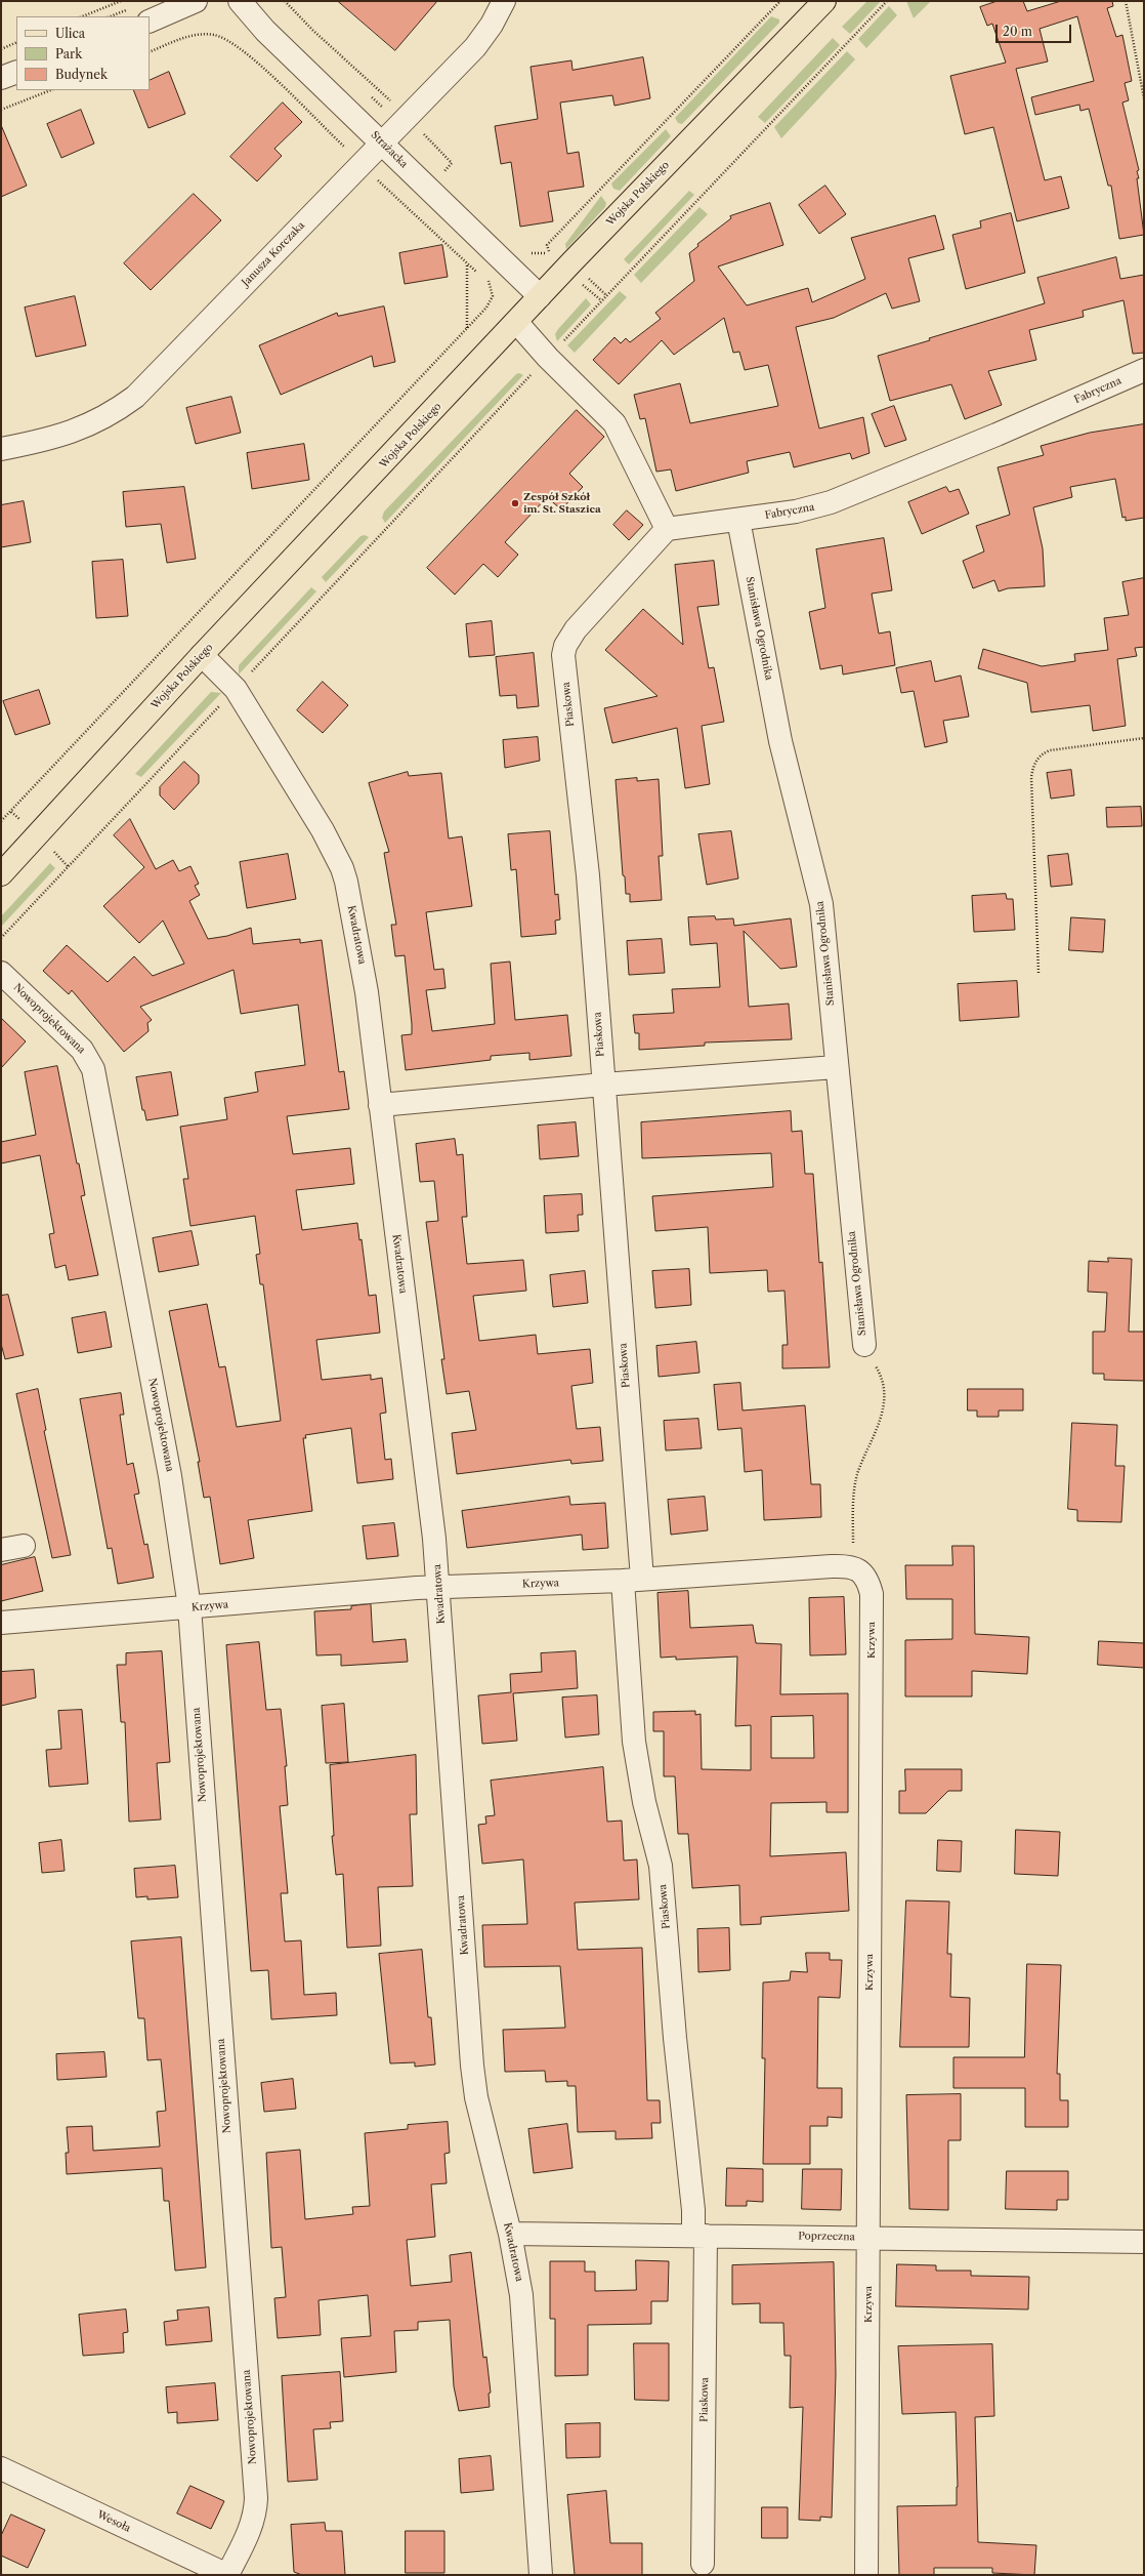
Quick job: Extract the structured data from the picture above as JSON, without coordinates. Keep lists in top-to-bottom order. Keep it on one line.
{"streets":{"main road":["Wojska Polskiego"],"street":["Strażacka","Janusza Korczaka","Fabryczna","Stanisława Ogrodnika","Piaskowa","Kwadratowa","Nowoprojektowana","Krzywa","Poprzeczna","Wesoła"]},"crossings":[["Strażacka","Wojska Polskiego"],["Strażacka","Janusza Korczaka"],["Wojska Polskiego","Kwadratowa"],["Fabryczna","Stanisława Ogrodnika"],["Fabryczna","Piaskowa"],["Piaskowa","Krzywa"],["Piaskowa","Poprzeczna"],["Kwadratowa","Krzywa"],["Kwadratowa","Poprzeczna"],["Nowoprojektowana","Krzywa"],["Nowoprojektowana","Wesoła"],["Krzywa","Poprzeczna"]],"places":["Zespół Szkół im. St. Staszica"],"legend":["Ulica","Park","Budynek"],"scale_bar":"20 m"}
